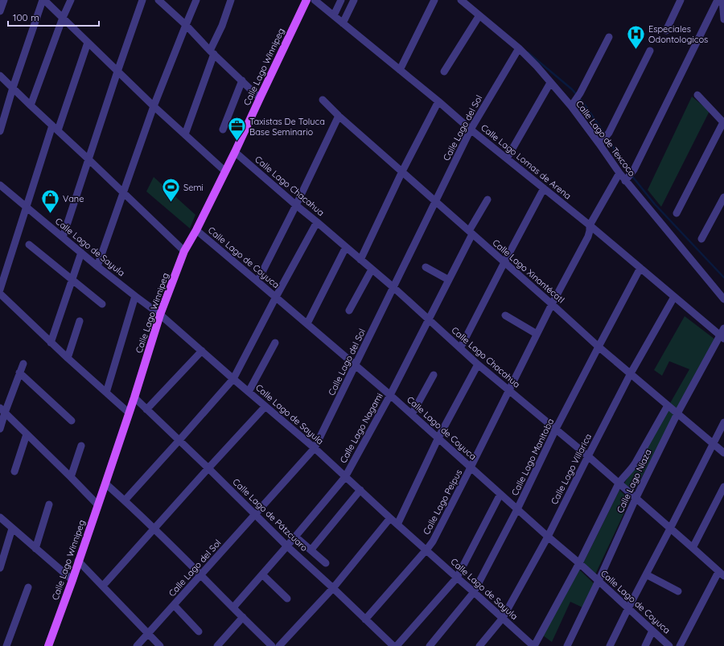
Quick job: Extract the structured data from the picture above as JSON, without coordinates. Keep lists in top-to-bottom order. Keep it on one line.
{"streets":{"main road":["Calle Lago Winnipeg"],"street":["Calle Lago del Sol","Calle Lago de Texcoco","Calle Lago Lomas de Arena","Calle Lago Chacahua","Calle Lago de Sayula","Calle Lago de Coyuca","Calle Lago Xinantécatl","Calle Lago Nagami","Calle Lago Manitoba","Calle Lago Villarica","Calle Lago Niaza","Calle Lago Peipus","Calle Lago de Pátzcuaro"]},"crossings":[["Calle Lago Winnipeg","Calle Lago Chacahua"],["Calle Lago Winnipeg","Calle Lago de Sayula"],["Calle Lago Winnipeg","Calle Lago de Coyuca"],["Calle Lago Winnipeg","Calle Lago de Pátzcuaro"],["Calle Lago del Sol","Calle Lago de Texcoco"],["Calle Lago del Sol","Calle Lago Lomas de Arena"],["Calle Lago del Sol","Calle Lago Chacahua"],["Calle Lago del Sol","Calle Lago de Sayula"],["Calle Lago del Sol","Calle Lago de Coyuca"],["Calle Lago del Sol","Calle Lago Xinantécatl"],["Calle Lago del Sol","Calle Lago de Pátzcuaro"],["Calle Lago de Texcoco","Calle Lago Peipus"],["Calle Lago Lomas de Arena","Calle Lago Manitoba"],["Calle Lago Lomas de Arena","Calle Lago Villarica"],["Calle Lago Lomas de Arena","Calle Lago Niaza"],["Calle Lago Lomas de Arena","Calle Lago Peipus"],["Calle Lago Chacahua","Calle Lago Nagami"],["Calle Lago Chacahua","Calle Lago Manitoba"],["Calle Lago Chacahua","Calle Lago Villarica"],["Calle Lago Chacahua","Calle Lago Niaza"],["Calle Lago Chacahua","Calle Lago Peipus"],["Calle Lago de Sayula","Calle Lago Nagami"],["Calle Lago de Sayula","Calle Lago Manitoba"],["Calle Lago de Sayula","Calle Lago Villarica"],["Calle Lago de Sayula","Calle Lago Peipus"],["Calle Lago de Coyuca","Calle Lago Nagami"],["Calle Lago de Coyuca","Calle Lago Manitoba"],["Calle Lago de Coyuca","Calle Lago Villarica"],["Calle Lago de Coyuca","Calle Lago Niaza"],["Calle Lago de Coyuca","Calle Lago Peipus"],["Calle Lago Xinantécatl","Calle Lago Nagami"],["Calle Lago Xinantécatl","Calle Lago Manitoba"],["Calle Lago Xinantécatl","Calle Lago Villarica"],["Calle Lago Xinantécatl","Calle Lago Niaza"],["Calle Lago Xinantécatl","Calle Lago Peipus"],["Calle Lago Nagami","Calle Lago de Pátzcuaro"],["Calle Lago Peipus","Calle Lago de Pátzcuaro"]],"places":{"hospital":["Especiales Odontologicos"],"office":["Taxistas De Toluca Base Seminario"],"sports":["Semi"],"shop":["Vane"]},"scale_bar":"100 m"}
